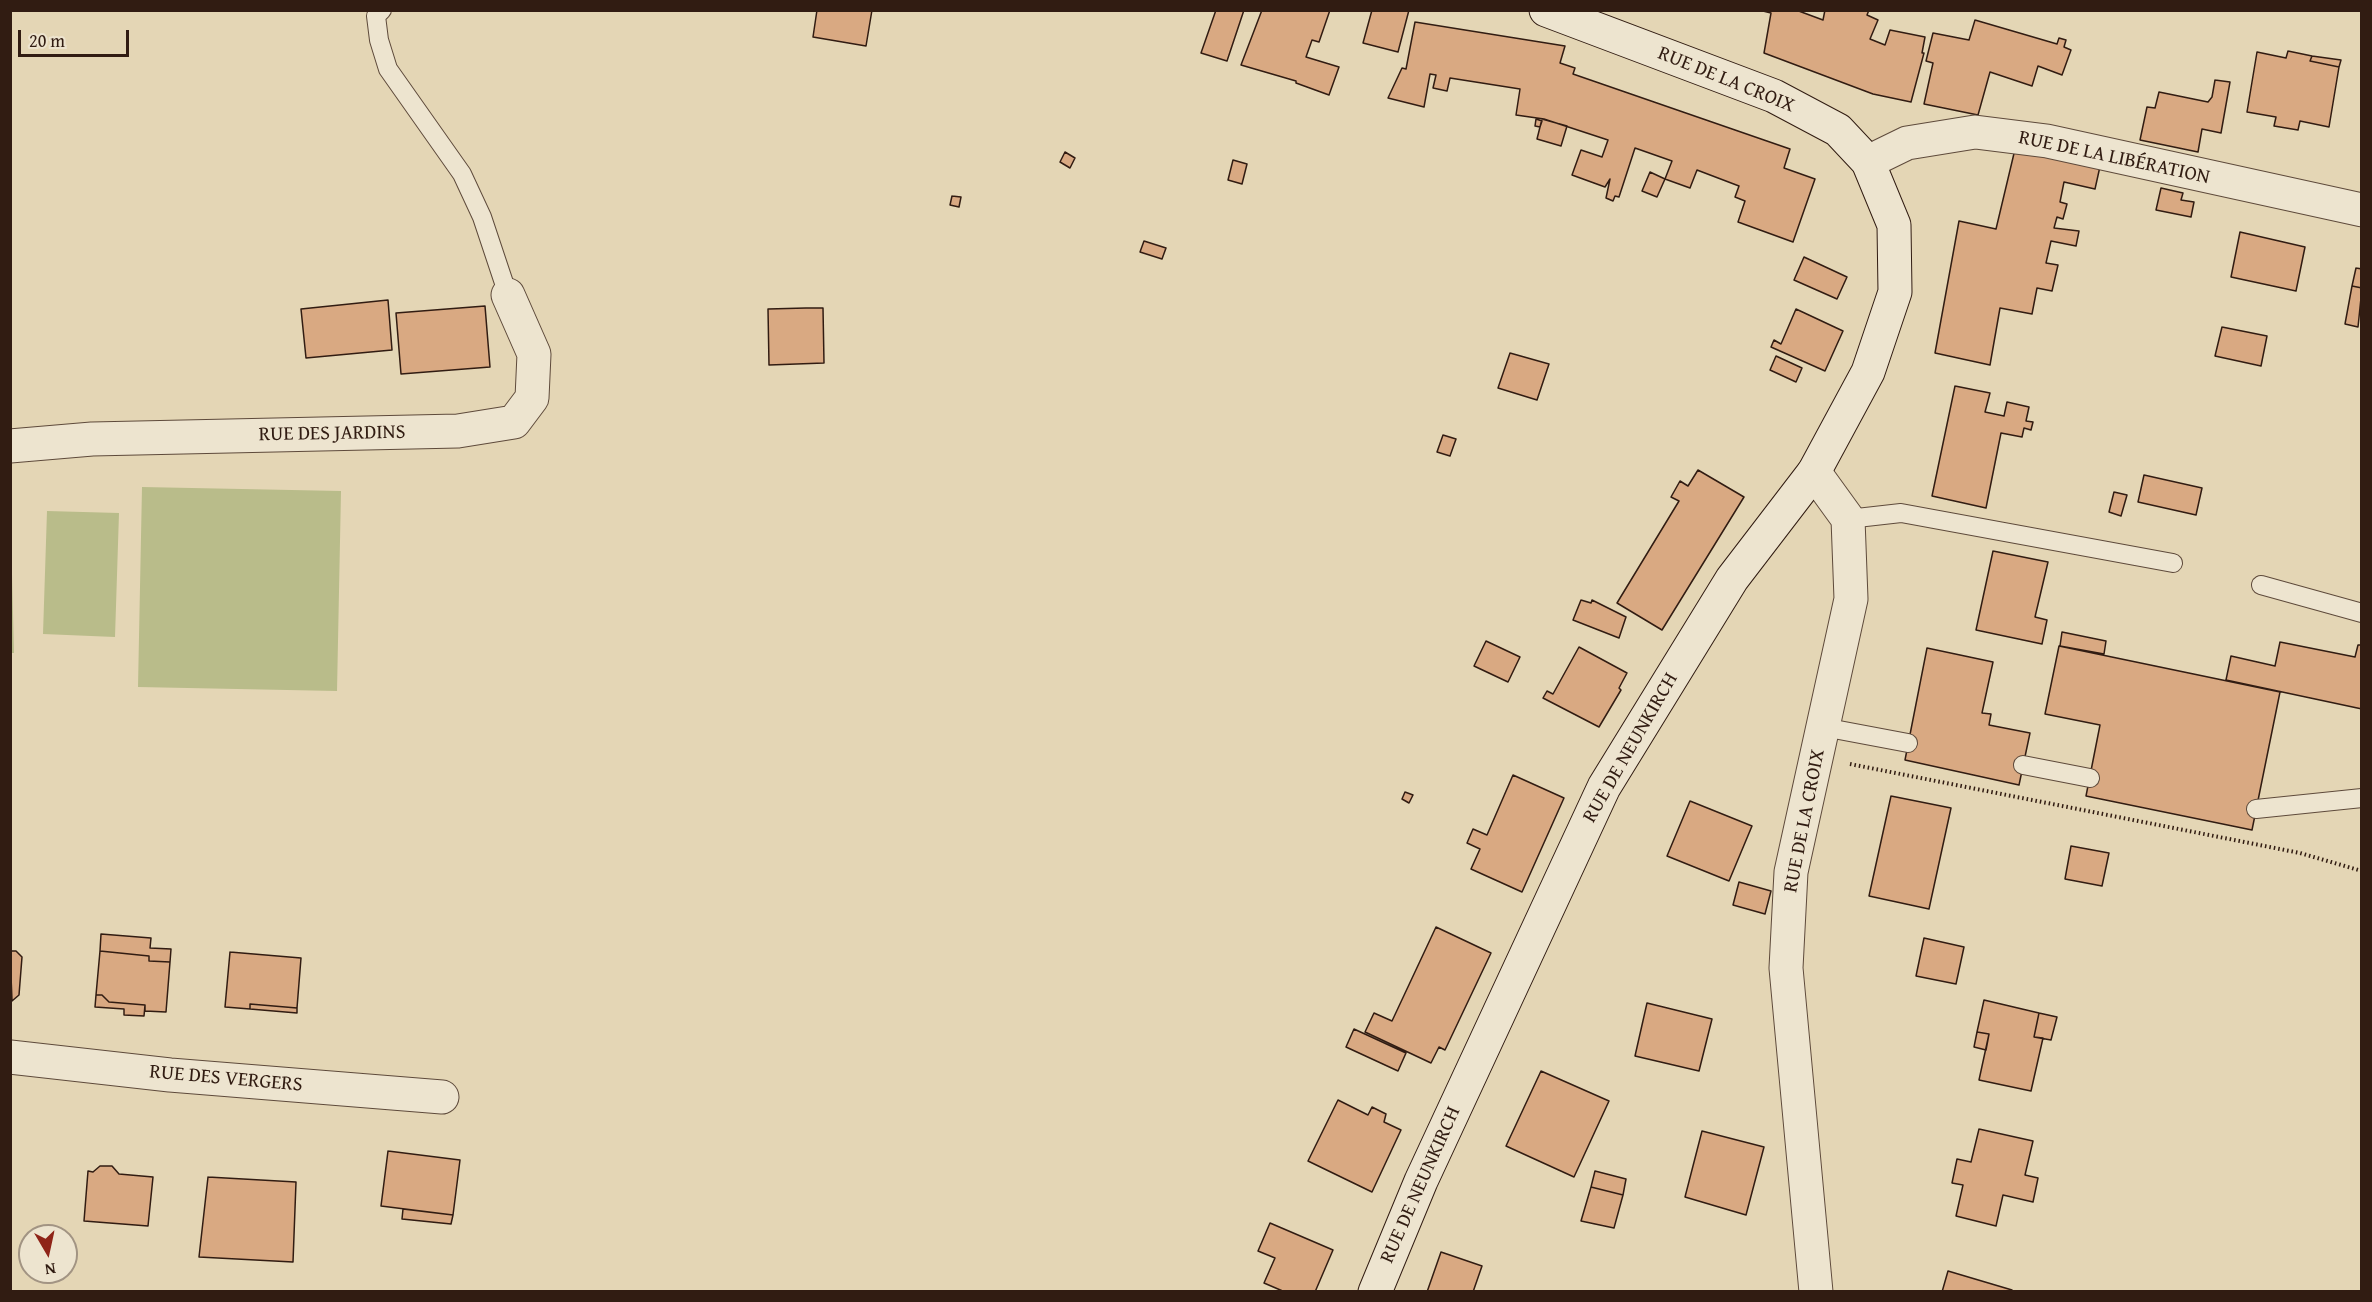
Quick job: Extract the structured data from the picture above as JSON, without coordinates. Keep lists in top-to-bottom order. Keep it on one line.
{"streets":{"street":["RUE DE LA CROIX","RUE DE LA LIBÉRATION","RUE DES JARDINS","RUE DE NEUNKIRCH","RUE DES VERGERS"]},"crossings":[["RUE DE LA CROIX","RUE DE LA LIBÉRATION"],["RUE DE LA CROIX","RUE DE NEUNKIRCH"]],"scale_bar":"20 m","north":"bottom"}
